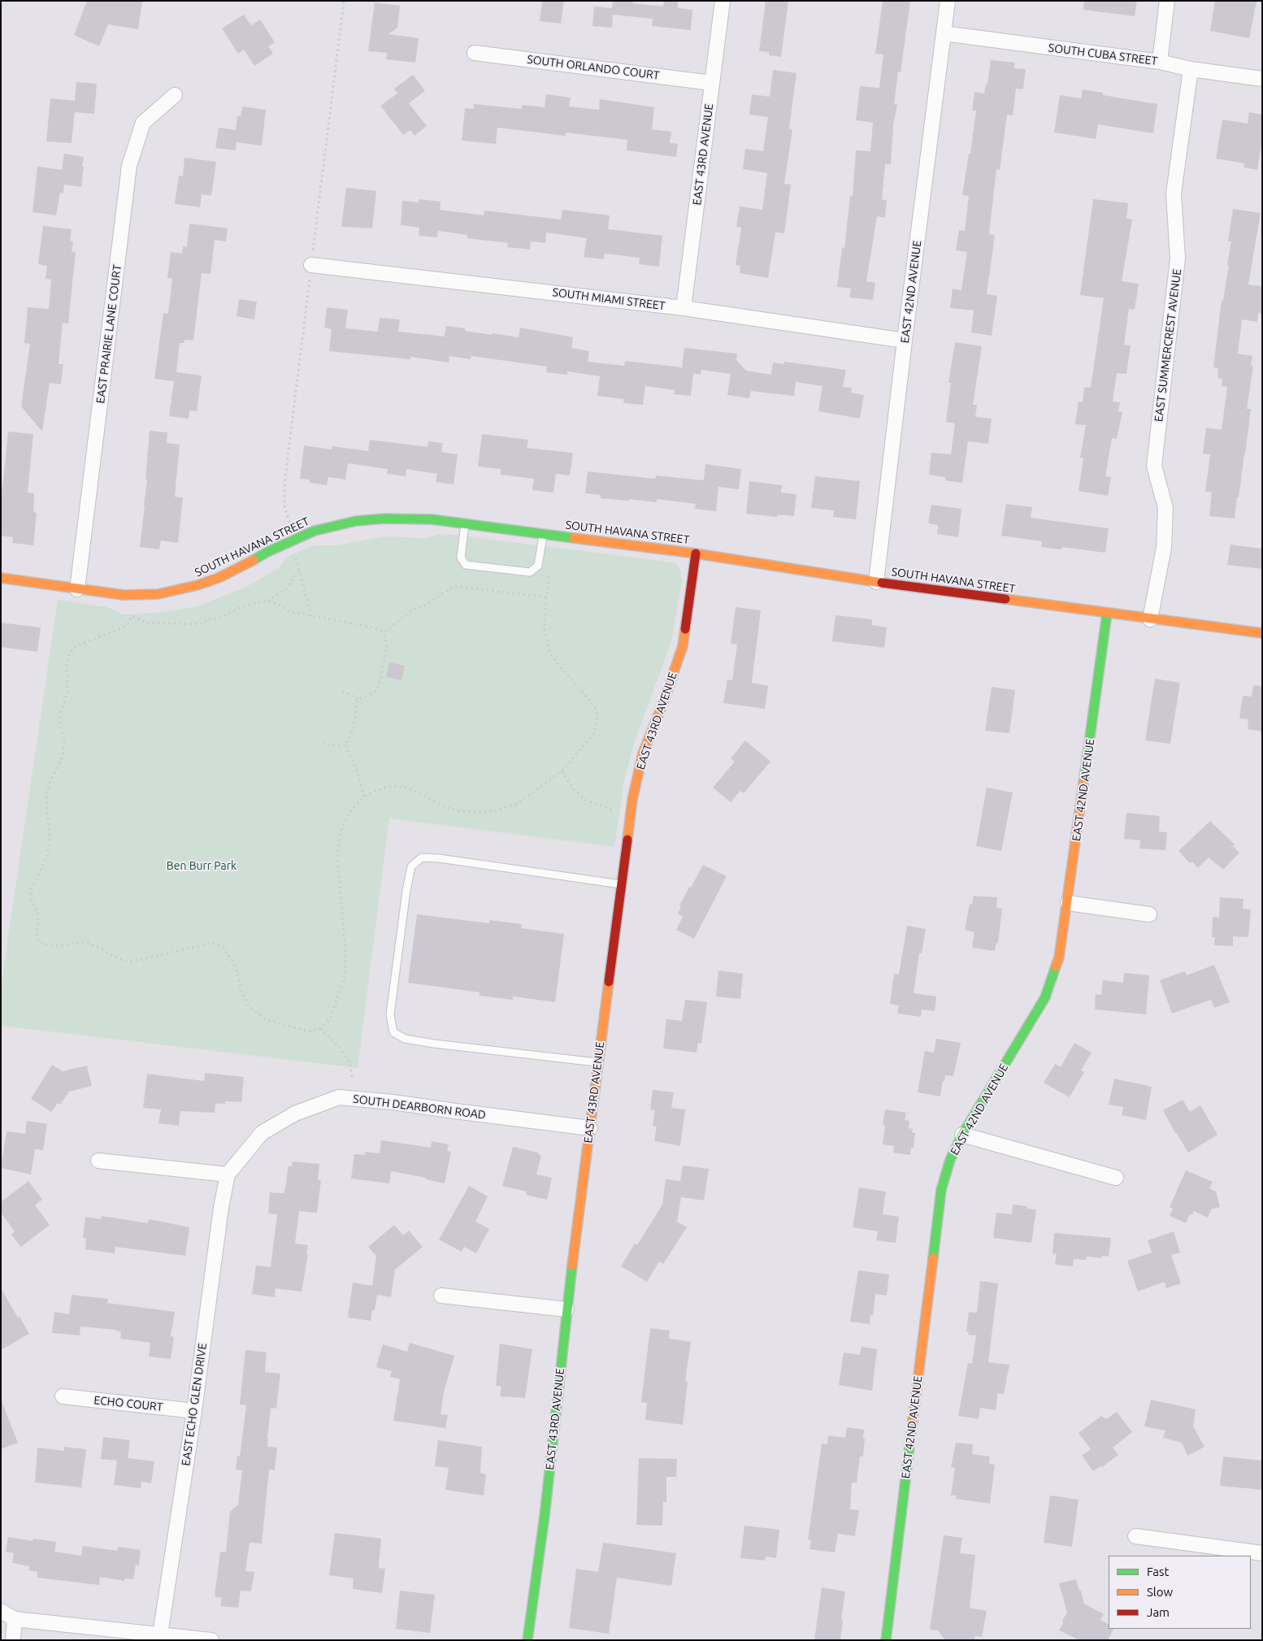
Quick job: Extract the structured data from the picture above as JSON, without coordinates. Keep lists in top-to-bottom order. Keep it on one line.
{"streets":{"street":["SOUTH CUBA STREET","SOUTH ORLANDO COURT","EAST 43RD AVENUE","EAST 42ND AVENUE","SOUTH MIAMI STREET","EAST PRAIRIE LANE COURT","EAST SUMMERCREST AVENUE","SOUTH HAVANA STREET","SOUTH DEARBORN ROAD","ECHO COURT","EAST ECHO GLEN DRIVE"]},"crossings":[["SOUTH CUBA STREET","EAST 42ND AVENUE"],["SOUTH CUBA STREET","EAST SUMMERCREST AVENUE"],["SOUTH ORLANDO COURT","EAST 43RD AVENUE"],["EAST 43RD AVENUE","SOUTH MIAMI STREET"],["EAST 43RD AVENUE","SOUTH HAVANA STREET"],["EAST 43RD AVENUE","SOUTH DEARBORN ROAD"],["EAST 42ND AVENUE","SOUTH MIAMI STREET"],["EAST 42ND AVENUE","SOUTH HAVANA STREET"],["EAST PRAIRIE LANE COURT","SOUTH HAVANA STREET"],["EAST SUMMERCREST AVENUE","SOUTH HAVANA STREET"],["SOUTH DEARBORN ROAD","EAST ECHO GLEN DRIVE"],["ECHO COURT","EAST ECHO GLEN DRIVE"]],"parks":["Ben Burr Park"],"legend":["Fast","Slow","Jam"]}
